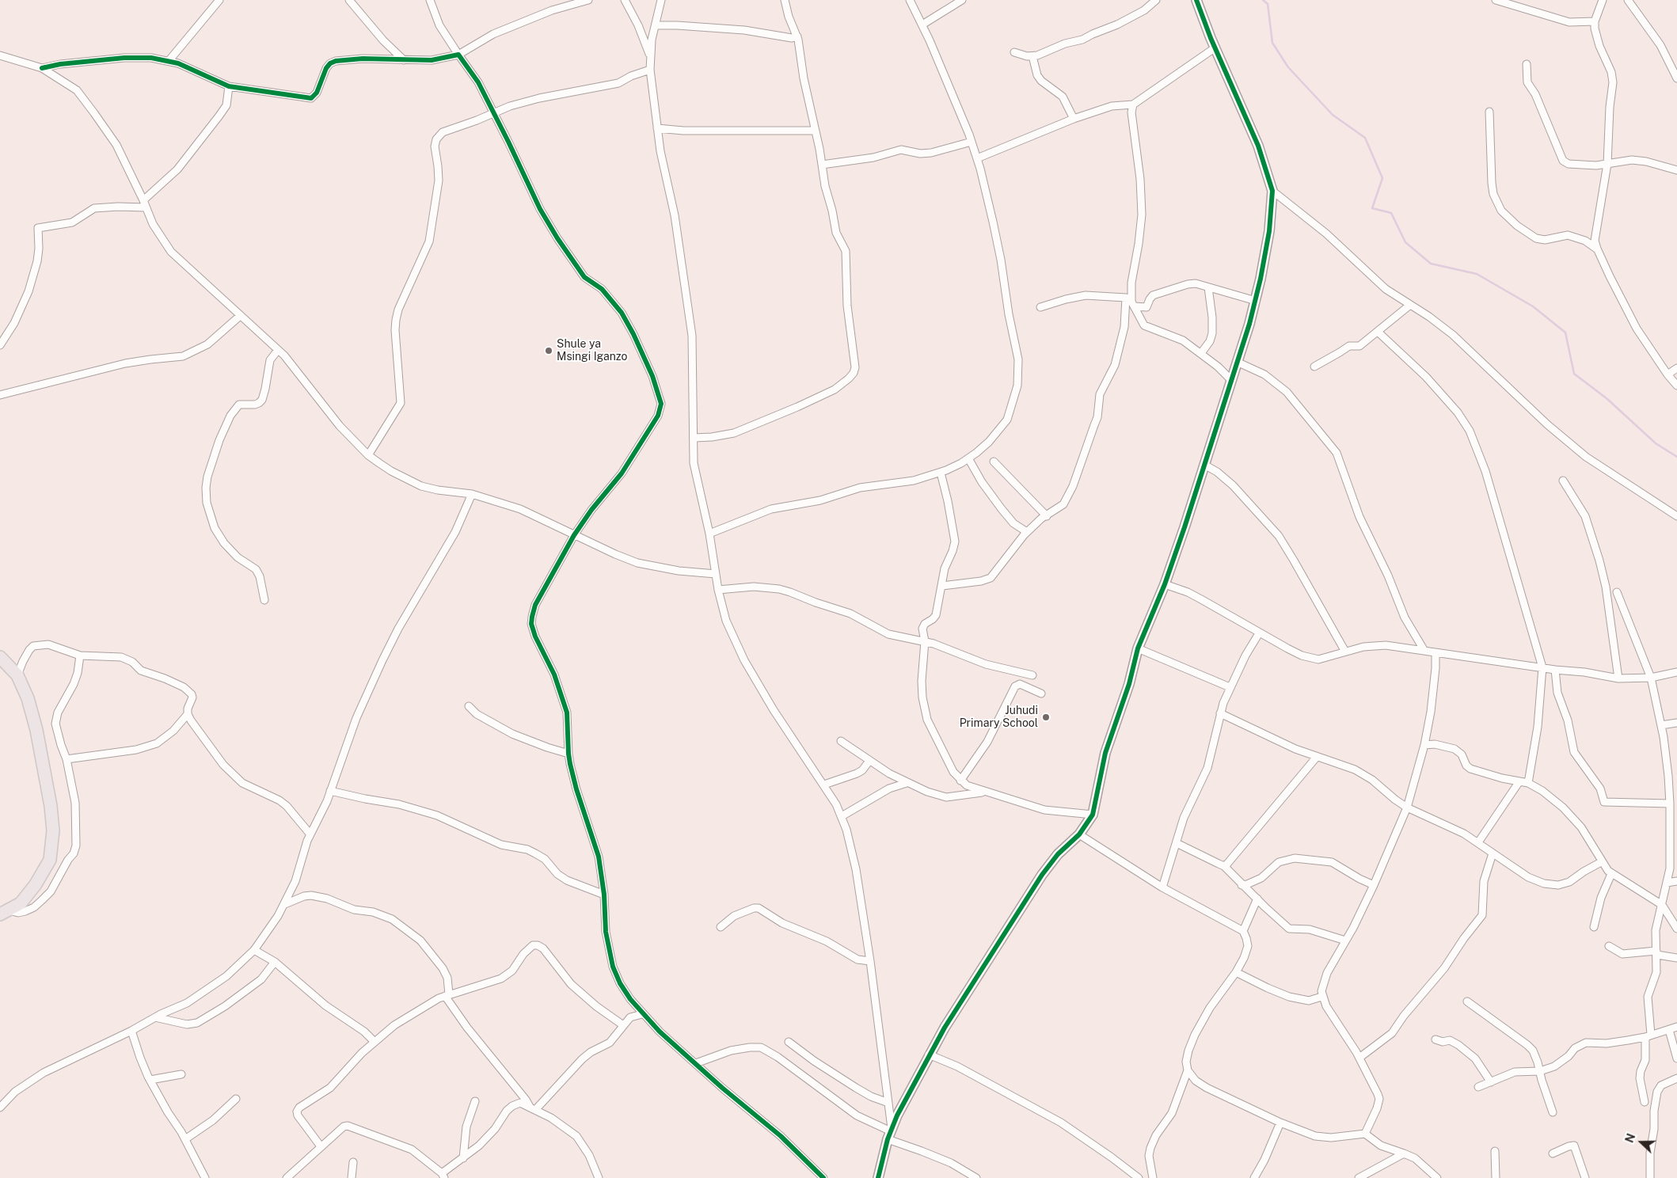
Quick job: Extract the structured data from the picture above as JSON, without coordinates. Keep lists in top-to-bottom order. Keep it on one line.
{"places":["Shule ya Msingi Iganzo","Juhudi Primary School"],"north":"left"}
